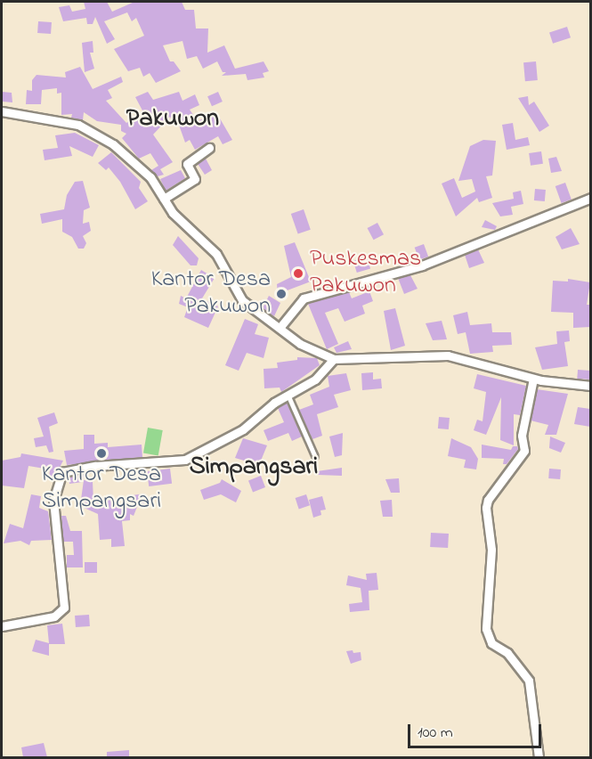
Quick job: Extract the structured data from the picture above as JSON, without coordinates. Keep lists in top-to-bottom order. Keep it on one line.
{"districts":["Pakuwon","Simpangsari"],"places":["Puskesmas Pakuwon","Kantor Desa Pakuwon","Kantor Desa Simpangsari"],"scale_bar":"100 m"}
